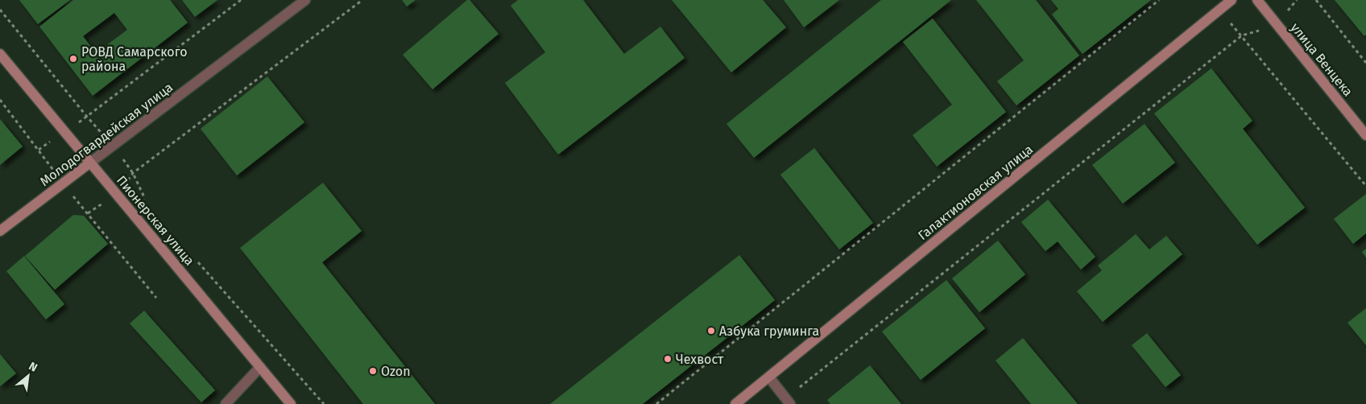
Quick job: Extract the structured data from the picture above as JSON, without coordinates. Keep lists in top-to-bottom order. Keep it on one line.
{"streets":{"main road":["улица Венцека","Молодогвардейская улица","Галактионовская улица","Пионерская улица"]},"crossings":[["Молодогвардейская улица","Пионерская улица"]],"places":["РОВД Самарского района","Азбука груминга","Чехвост","Ozon"],"north":"top right"}
